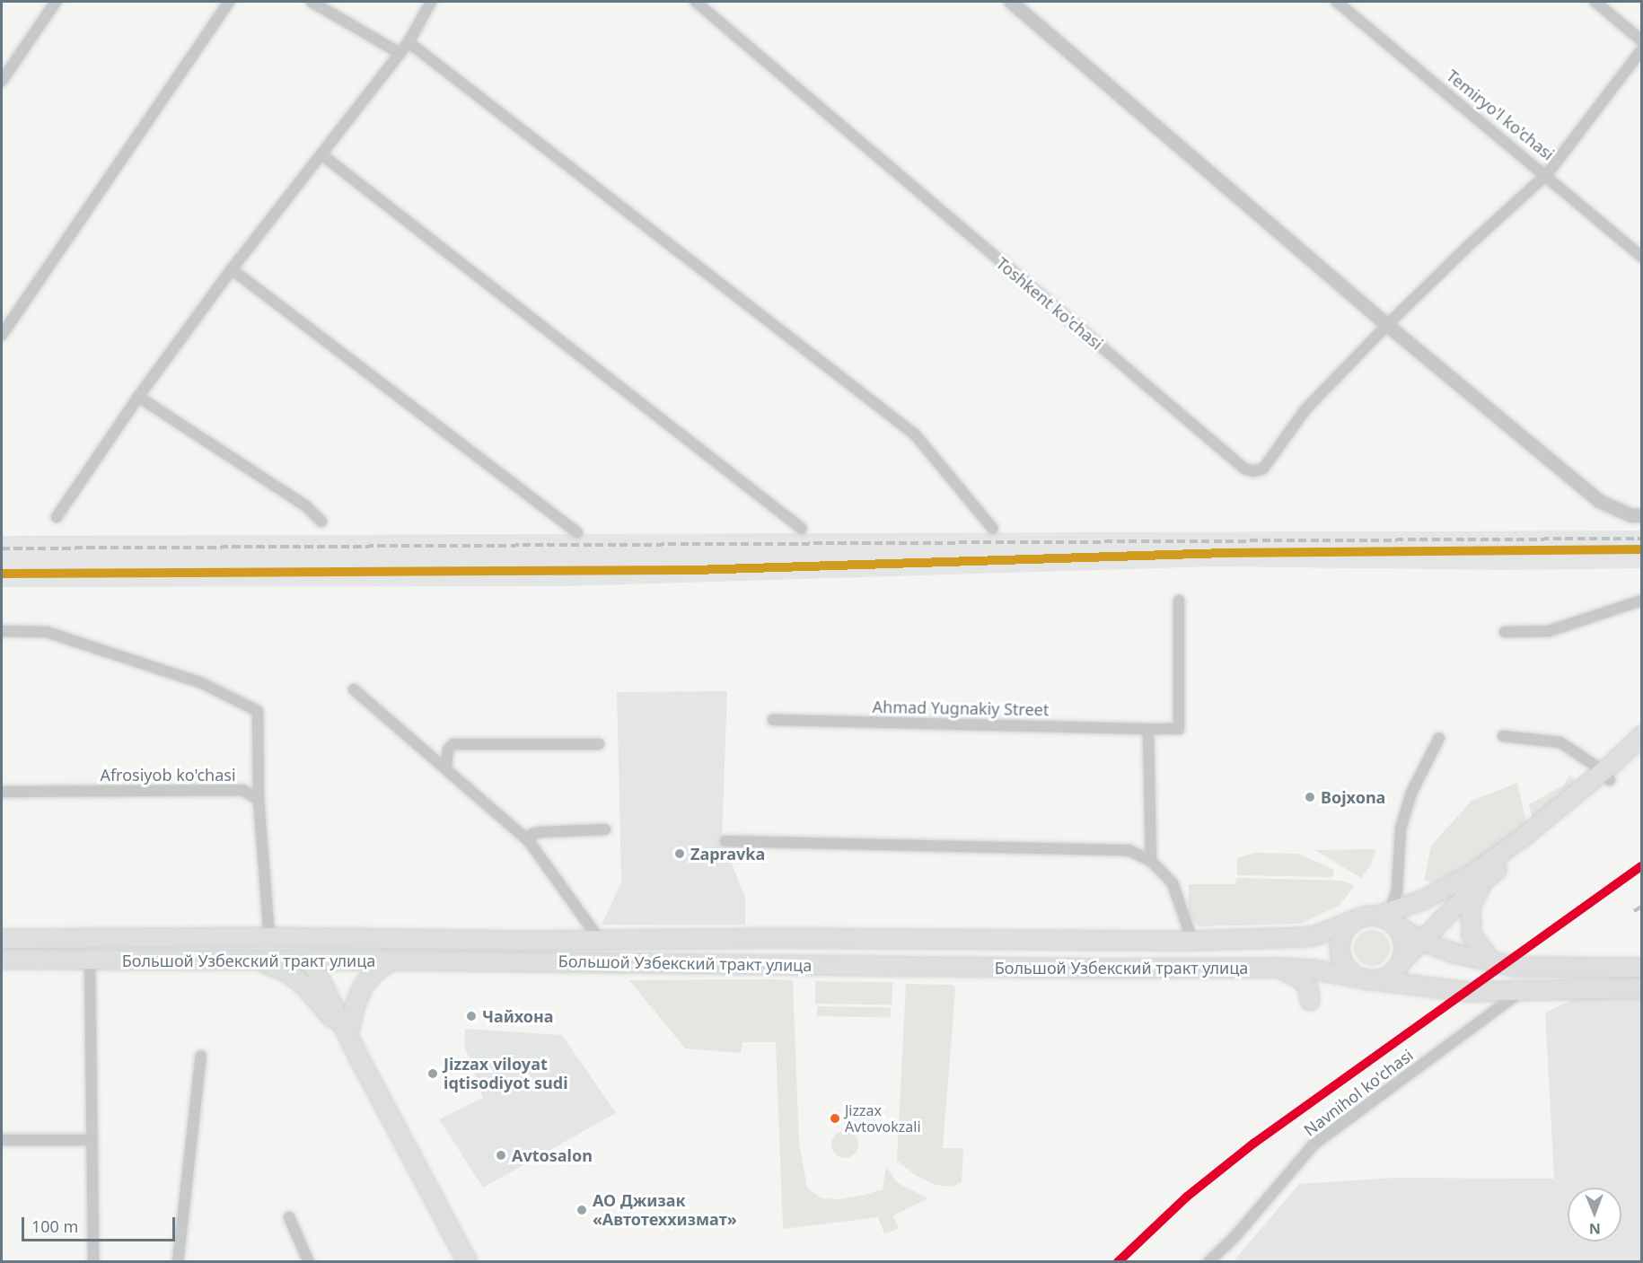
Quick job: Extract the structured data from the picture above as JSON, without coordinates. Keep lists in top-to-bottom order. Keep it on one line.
{"streets":{"main road":["Большой Узбекский тракт улица"],"street":["Temiryo'l ko'chasi","Toshkent ko'chasi","Ahmad Yugnakiy Street","Afrosiyob ko'chasi","Navnihol ko'chasi"]},"places":["Bojxona","Zapravka","Чайхона","Jizzax viloyat iqtisodiyot sudi","Jizzax Avtovokzali","Avtosalon","АО Джизак «Автотеххизмат»"],"scale_bar":"100 m","north":"bottom"}
